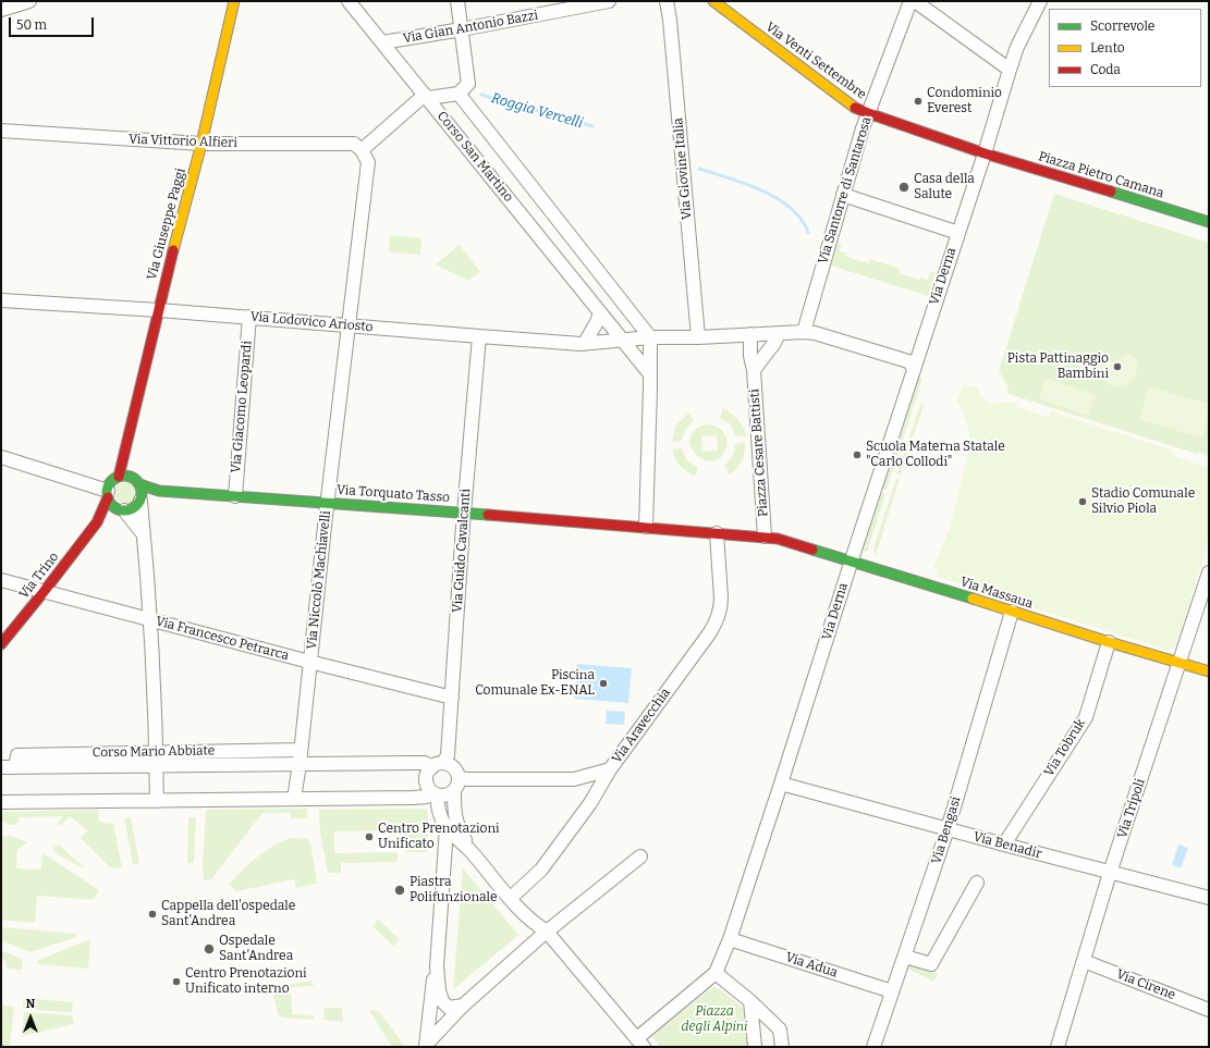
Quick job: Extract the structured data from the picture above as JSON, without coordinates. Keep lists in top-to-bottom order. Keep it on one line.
{"streets":{"main road":["Via Venti Settembre","Piazza Pietro Camana","Via Giuseppe Paggi","Piazza Cesare Battisti","Via Torquato Tasso","Via Trino","Via Massaua"],"street":["Via Gian Antonio Bazzi","Via Vittorio Alfieri","Corso San Martino","Via Giovine Italia","Via Santorre di Santarosa","Via Derna","Via Lodovico Ariosto","Via Giacomo Leopardi","Via Guido Cavalcanti","Via Niccolò Machiavelli","Via Francesco Petrarca","Via Aravecchia","Via Tobruk","Corso Mario Abbiate","Via Tripoli","Via Bengasi","Via Benadir","Via Adua","Via Cirene"]},"crossings":[["Via Gian Antonio Bazzi","Corso San Martino"],["Via Venti Settembre","Piazza Pietro Camana"],["Via Venti Settembre","Via Santorre di Santarosa"],["Via Venti Settembre","Via Derna"],["Via Vittorio Alfieri","Via Giuseppe Paggi"],["Via Vittorio Alfieri","Via Niccolò Machiavelli"],["Corso San Martino","Via Lodovico Ariosto"],["Piazza Pietro Camana","Via Derna"],["Via Giuseppe Paggi","Via Lodovico Ariosto"],["Via Giuseppe Paggi","Via Torquato Tasso"],["Via Giuseppe Paggi","Via Trino"],["Via Derna","Via Massaua"],["Via Derna","Via Benadir"],["Via Derna","Via Adua"],["Via Lodovico Ariosto","Via Giacomo Leopardi"],["Via Lodovico Ariosto","Via Guido Cavalcanti"],["Via Lodovico Ariosto","Via Niccolò Machiavelli"],["Via Giacomo Leopardi","Via Torquato Tasso"],["Piazza Cesare Battisti","Via Torquato Tasso"],["Piazza Cesare Battisti","Via Massaua"],["Piazza Cesare Battisti","Via Aravecchia"],["Via Torquato Tasso","Via Guido Cavalcanti"],["Via Torquato Tasso","Via Trino"],["Via Torquato Tasso","Via Niccolò Machiavelli"],["Via Guido Cavalcanti","Via Francesco Petrarca"],["Via Guido Cavalcanti","Corso Mario Abbiate"],["Via Trino","Via Francesco Petrarca"],["Via Niccolò Machiavelli","Via Francesco Petrarca"],["Via Niccolò Machiavelli","Corso Mario Abbiate"],["Via Massaua","Via Tobruk"],["Via Massaua","Via Tripoli"],["Via Massaua","Via Bengasi"],["Via Tobruk","Via Benadir"],["Via Tripoli","Via Benadir"],["Via Tripoli","Via Cirene"],["Via Bengasi","Via Benadir"],["Via Bengasi","Via Adua"]],"water":["Roggia Vercelli"],"parks":["Piazza degli Alpini"],"places":["Condominio Everest","Casa della Salute","Pista Pattinaggio Bambini","Scuola Materna Statale \"Carlo Collodi\"","Stadio Comunale Silvio Piola","Piscina Comunale Ex-ENAL","Centro Prenotazioni Unificato","Piastra Polifunzionale","Cappella dell'ospedale Sant'Andrea","Ospedale Sant'Andrea","Centro Prenotazioni Unificato interno"],"legend":["Scorrevole","Lento","Coda"],"scale_bar":"50 m","north":"top"}
